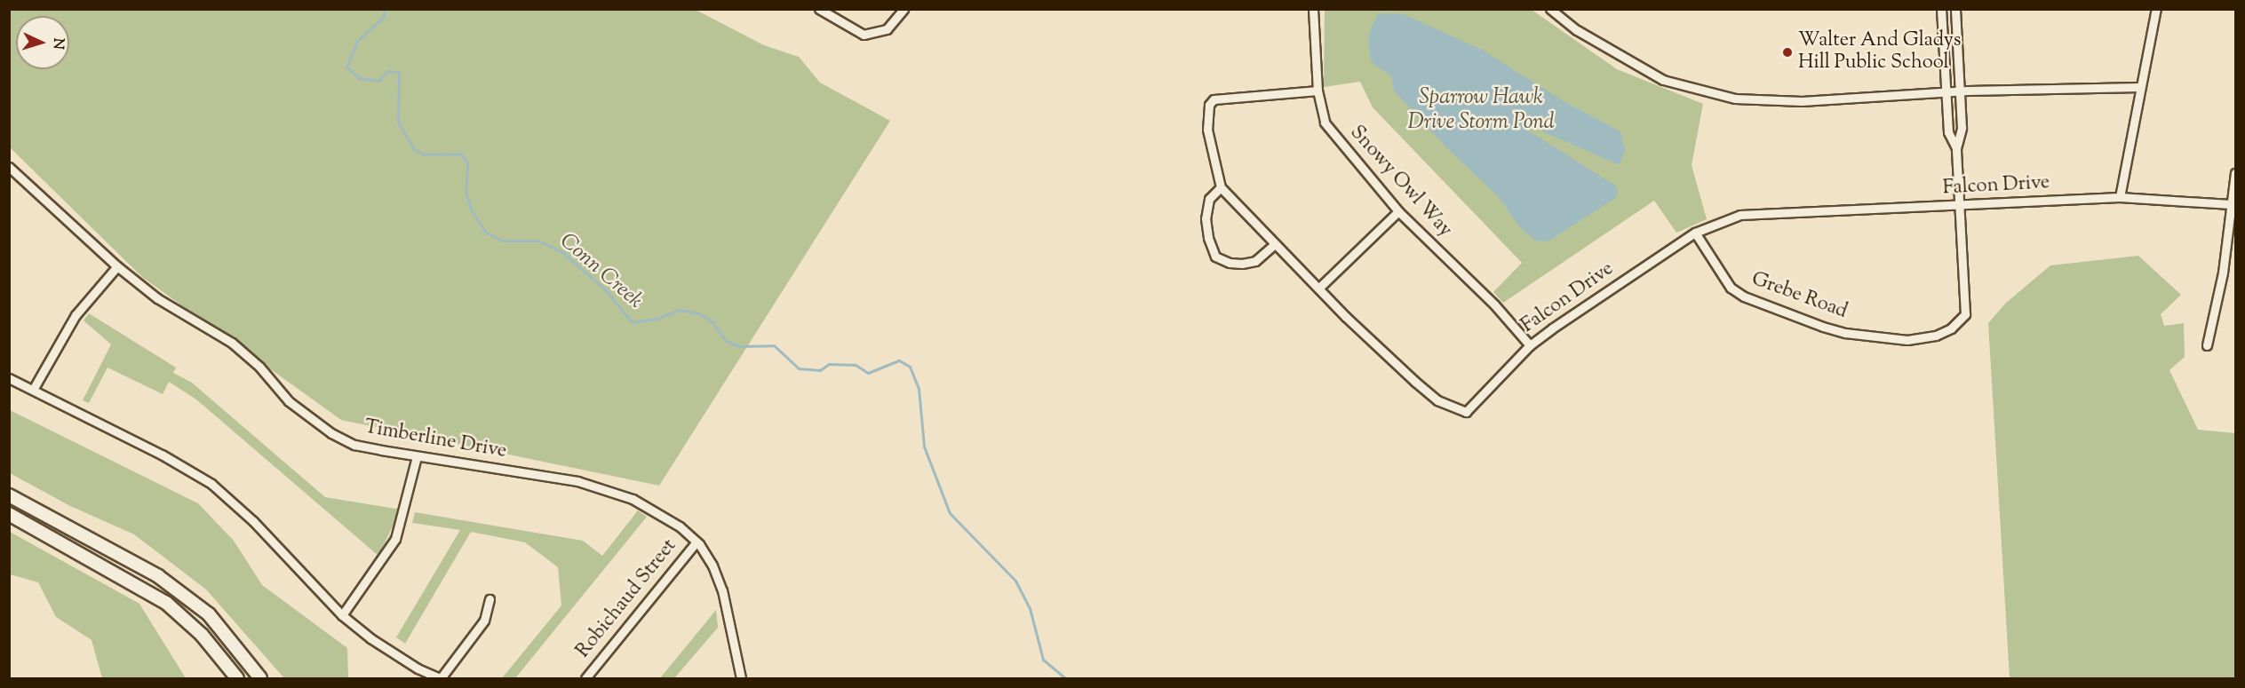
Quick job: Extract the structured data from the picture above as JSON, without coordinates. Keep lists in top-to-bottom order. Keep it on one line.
{"streets":{"street":["Snowy Owl Way","Falcon Drive","Grebe Road","Timberline Drive","Robichaud Street"]},"crossings":[["Snowy Owl Way","Falcon Drive"],["Falcon Drive","Grebe Road"],["Timberline Drive","Robichaud Street"]],"water":["Sparrow Hawk Drive Storm Pond","Conn Creek"],"places":["Walter And Gladys Hill Public School"],"north":"right"}
